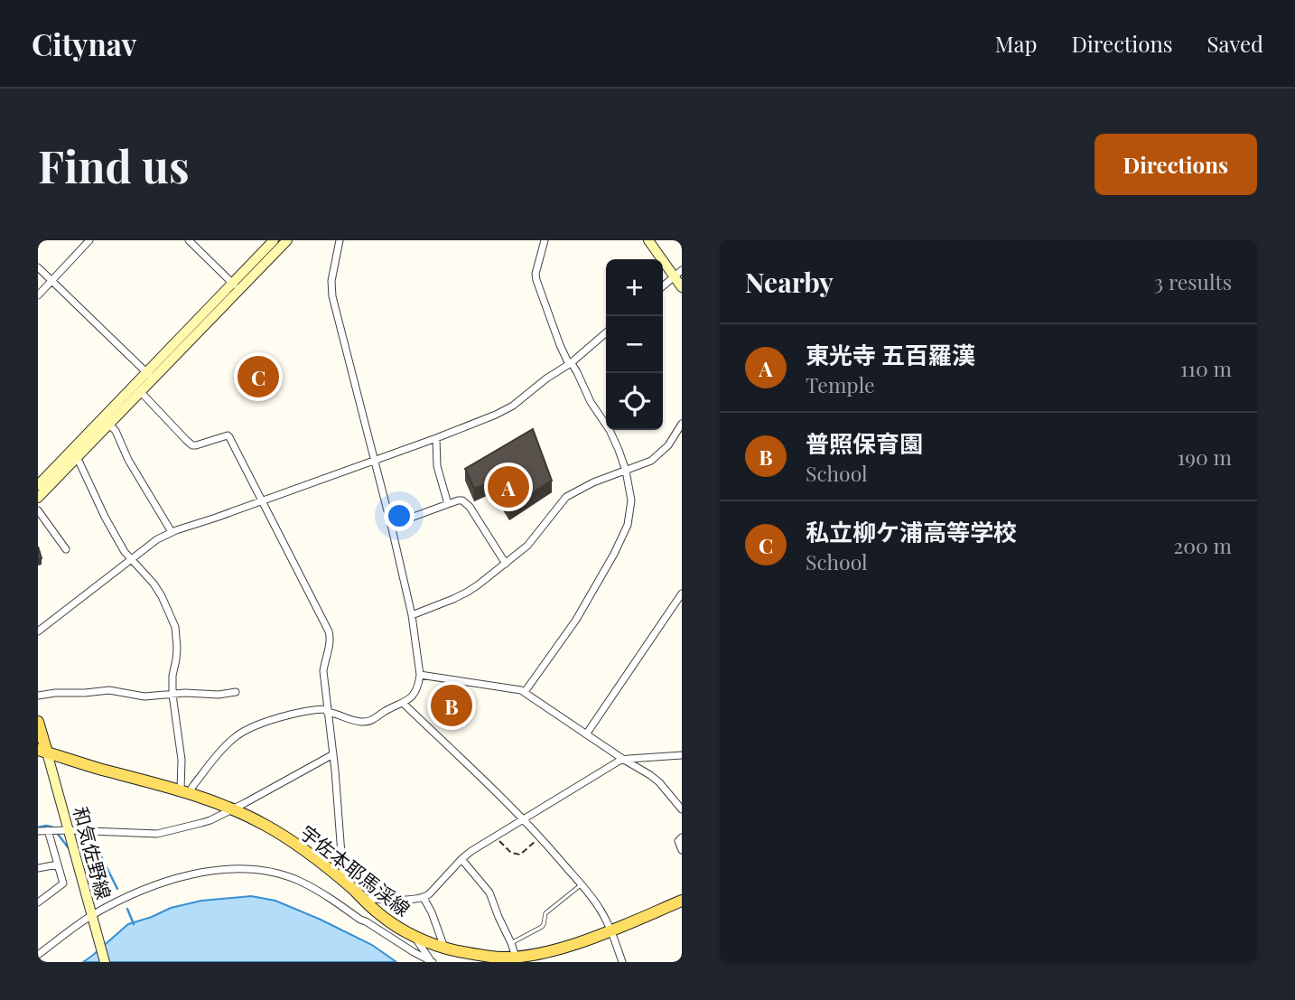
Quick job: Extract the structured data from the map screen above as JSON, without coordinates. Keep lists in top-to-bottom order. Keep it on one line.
{"streets":{"main road":["宇佐本耶馬渓線"],"street":["和気佐野線"]},"crossings":[["和気佐野線","宇佐本耶馬渓線"]],"page":{"header":"Citynav","nav":["Map","Directions","Saved"],"buttons":"Directions","title":"Find us","heading":["Nearby","3 results"],"map_buttons":["+","−"],"list":[{"mark":"A","name":"東光寺 五百羅漢","note":"Temple","value":"110 m"},{"mark":"B","name":"普照保育園","note":"School","value":"190 m"},{"mark":"C","name":"私立柳ケ浦高等学校","note":"School","value":"200 m"}],"pins":["C","A","B"]}}
